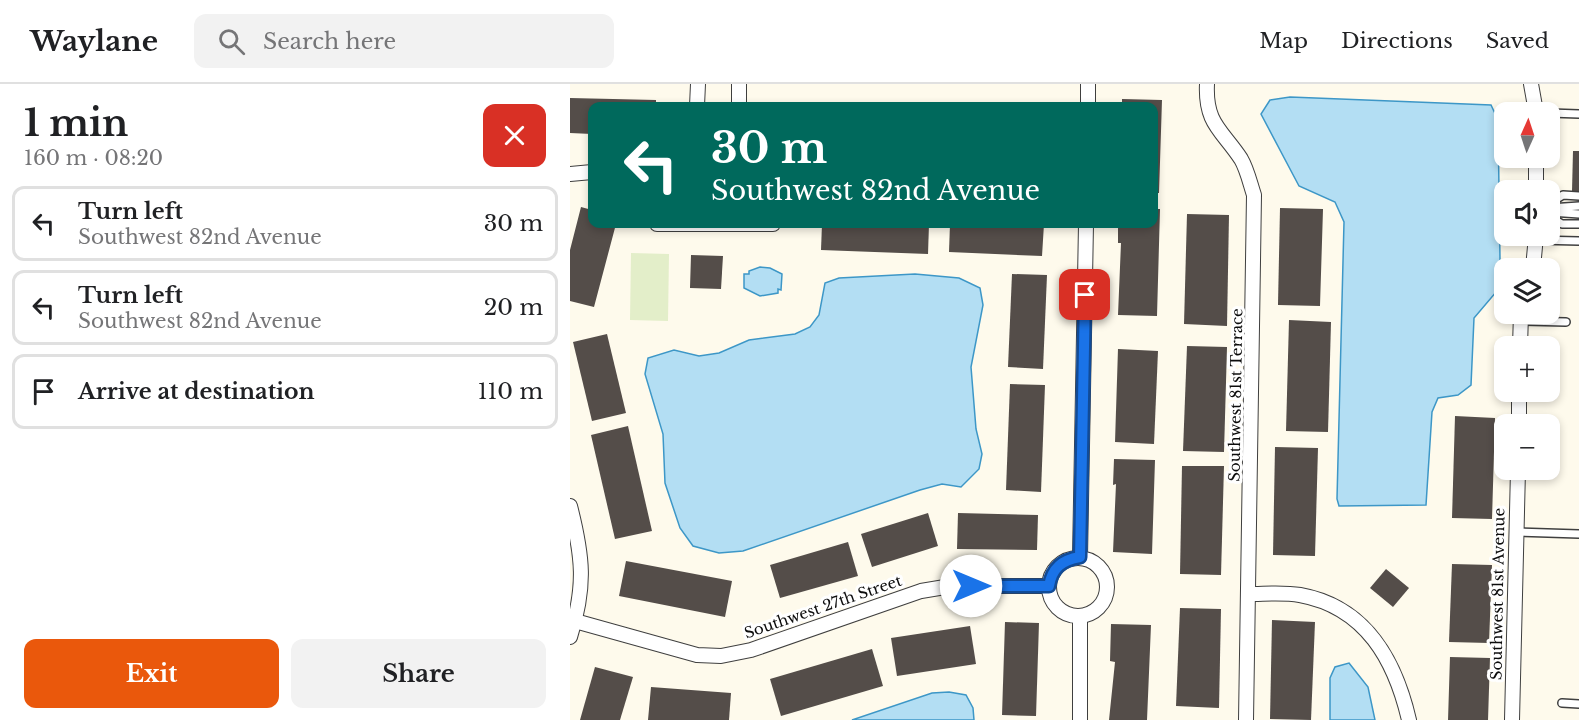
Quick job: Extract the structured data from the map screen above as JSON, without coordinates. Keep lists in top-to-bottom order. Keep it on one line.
{"streets":{"street":["Southwest 81st Terrace","Southwest 81st Avenue","Southwest 27th Street"]},"north":"top","page":{"header":"Waylane","search":"Search here","nav":["Map","Directions","Saved"],"heading":["1 min","160 m · 08:20"],"map_buttons":["+","−"],"turn":["30 m","Southwest 82nd Avenue"],"list":[{"name":"Turn left","note":"Southwest 82nd Avenue","value":"30 m"},{"name":"Turn left","note":"Southwest 82nd Avenue","value":"20 m"},{"name":"Arrive at destination","value":"110 m"}],"buttons":["Exit","Share"]}}
